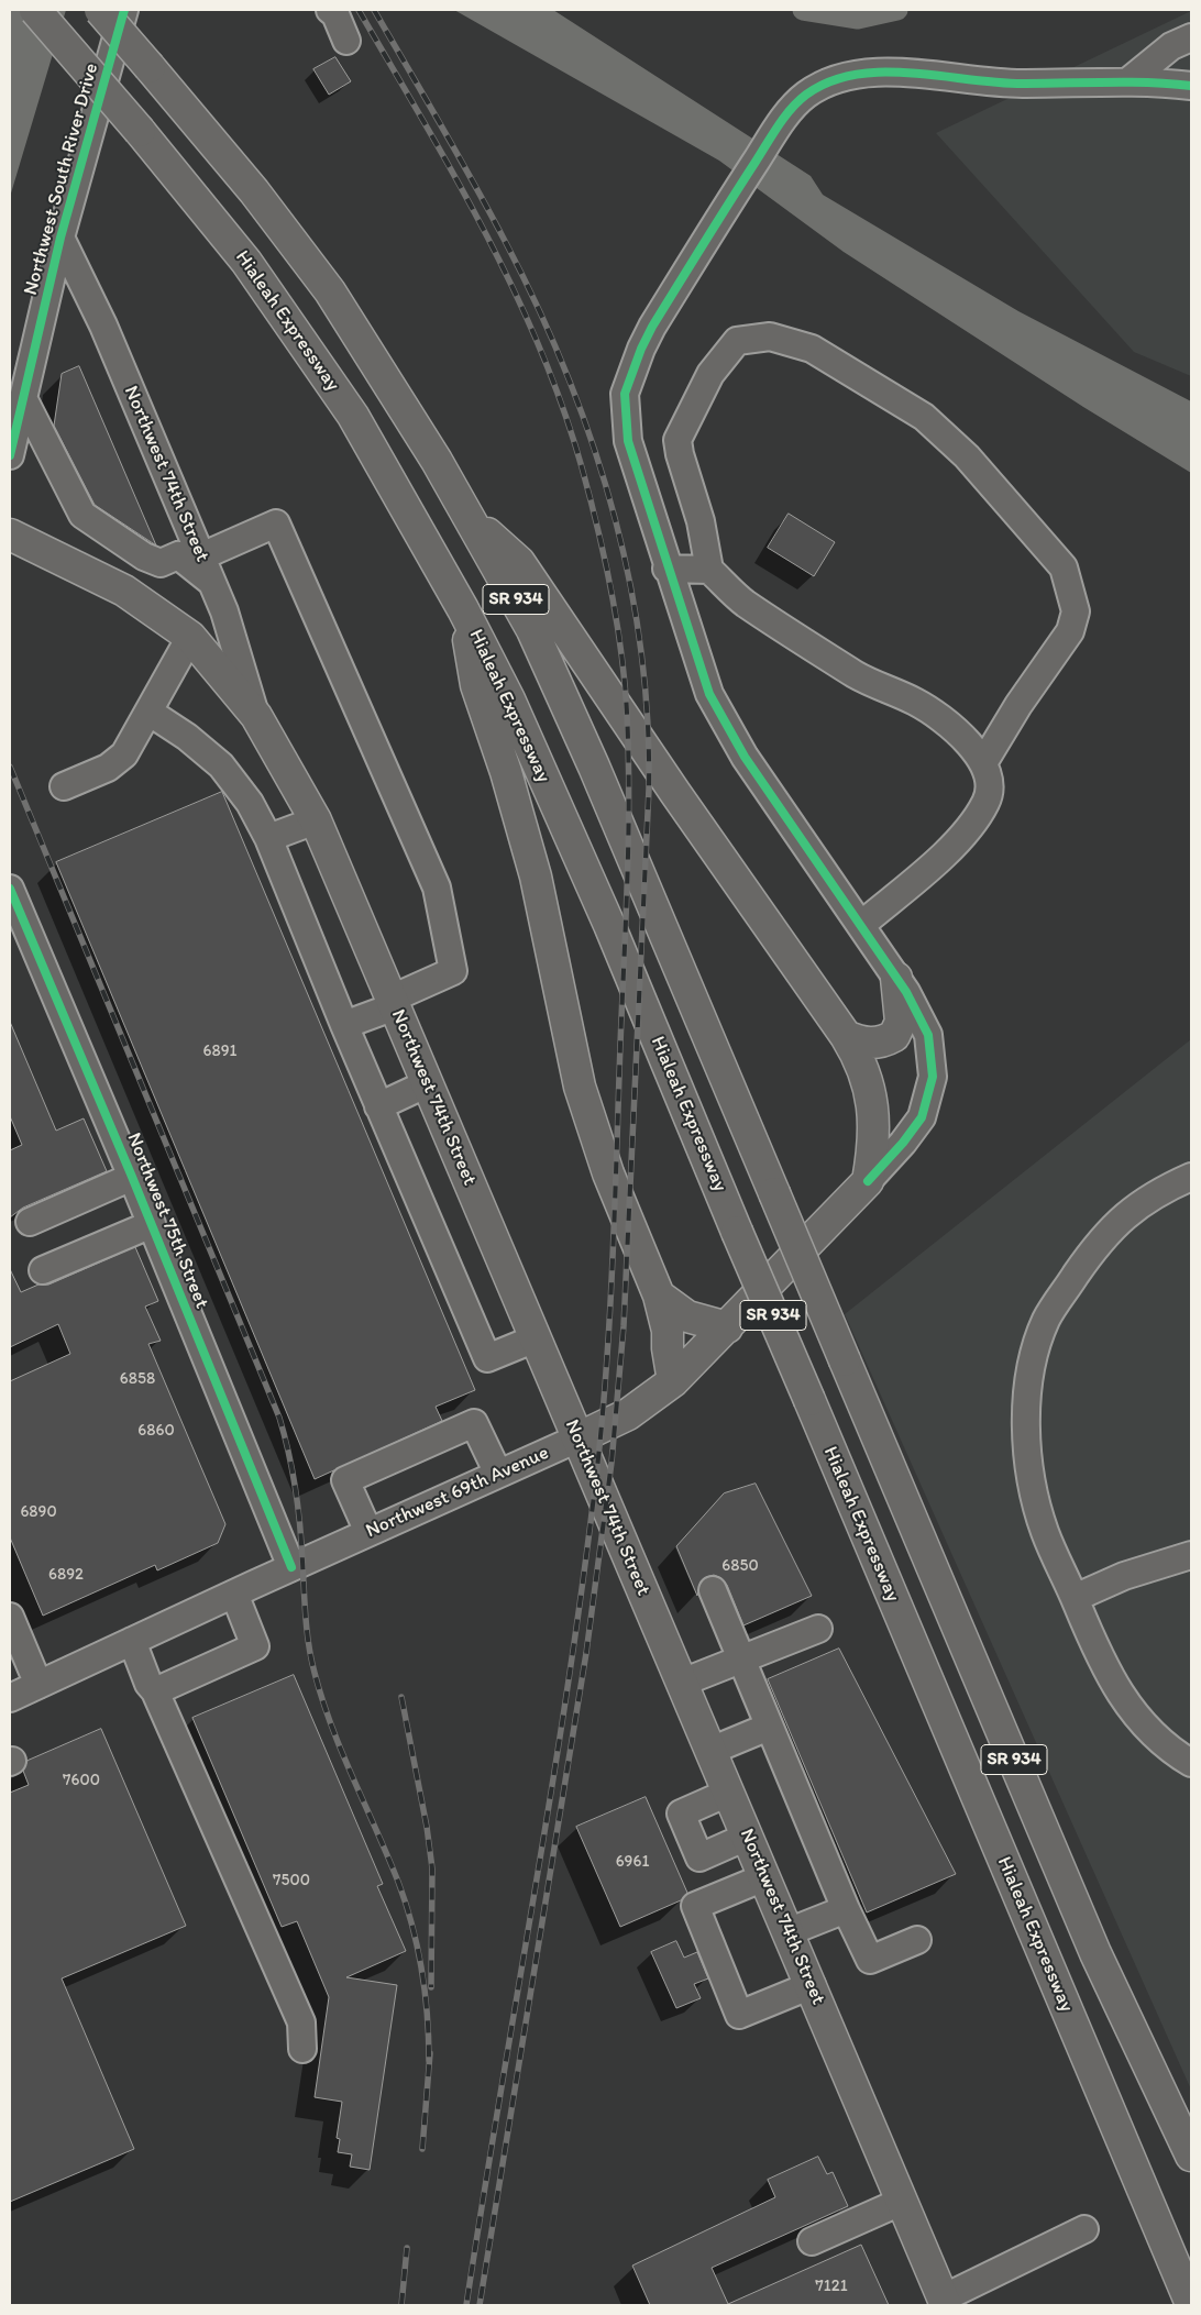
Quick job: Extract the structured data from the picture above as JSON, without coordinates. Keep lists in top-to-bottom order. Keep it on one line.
{"streets":{"main road":["Hialeah Expressway","Northwest 74th Street","SR 934","Northwest 69th Avenue"],"street":["Northwest South River Drive","Northwest 75th Street"]},"crossings":[["Northwest South River Drive","Northwest 74th Street"],["Northwest 74th Street","Northwest 69th Avenue"],["Northwest 75th Street","Northwest 69th Avenue"]],"house_numbers":["6891","6858","6860","6890","6850","6892","7600","6961","7500","7121"]}
